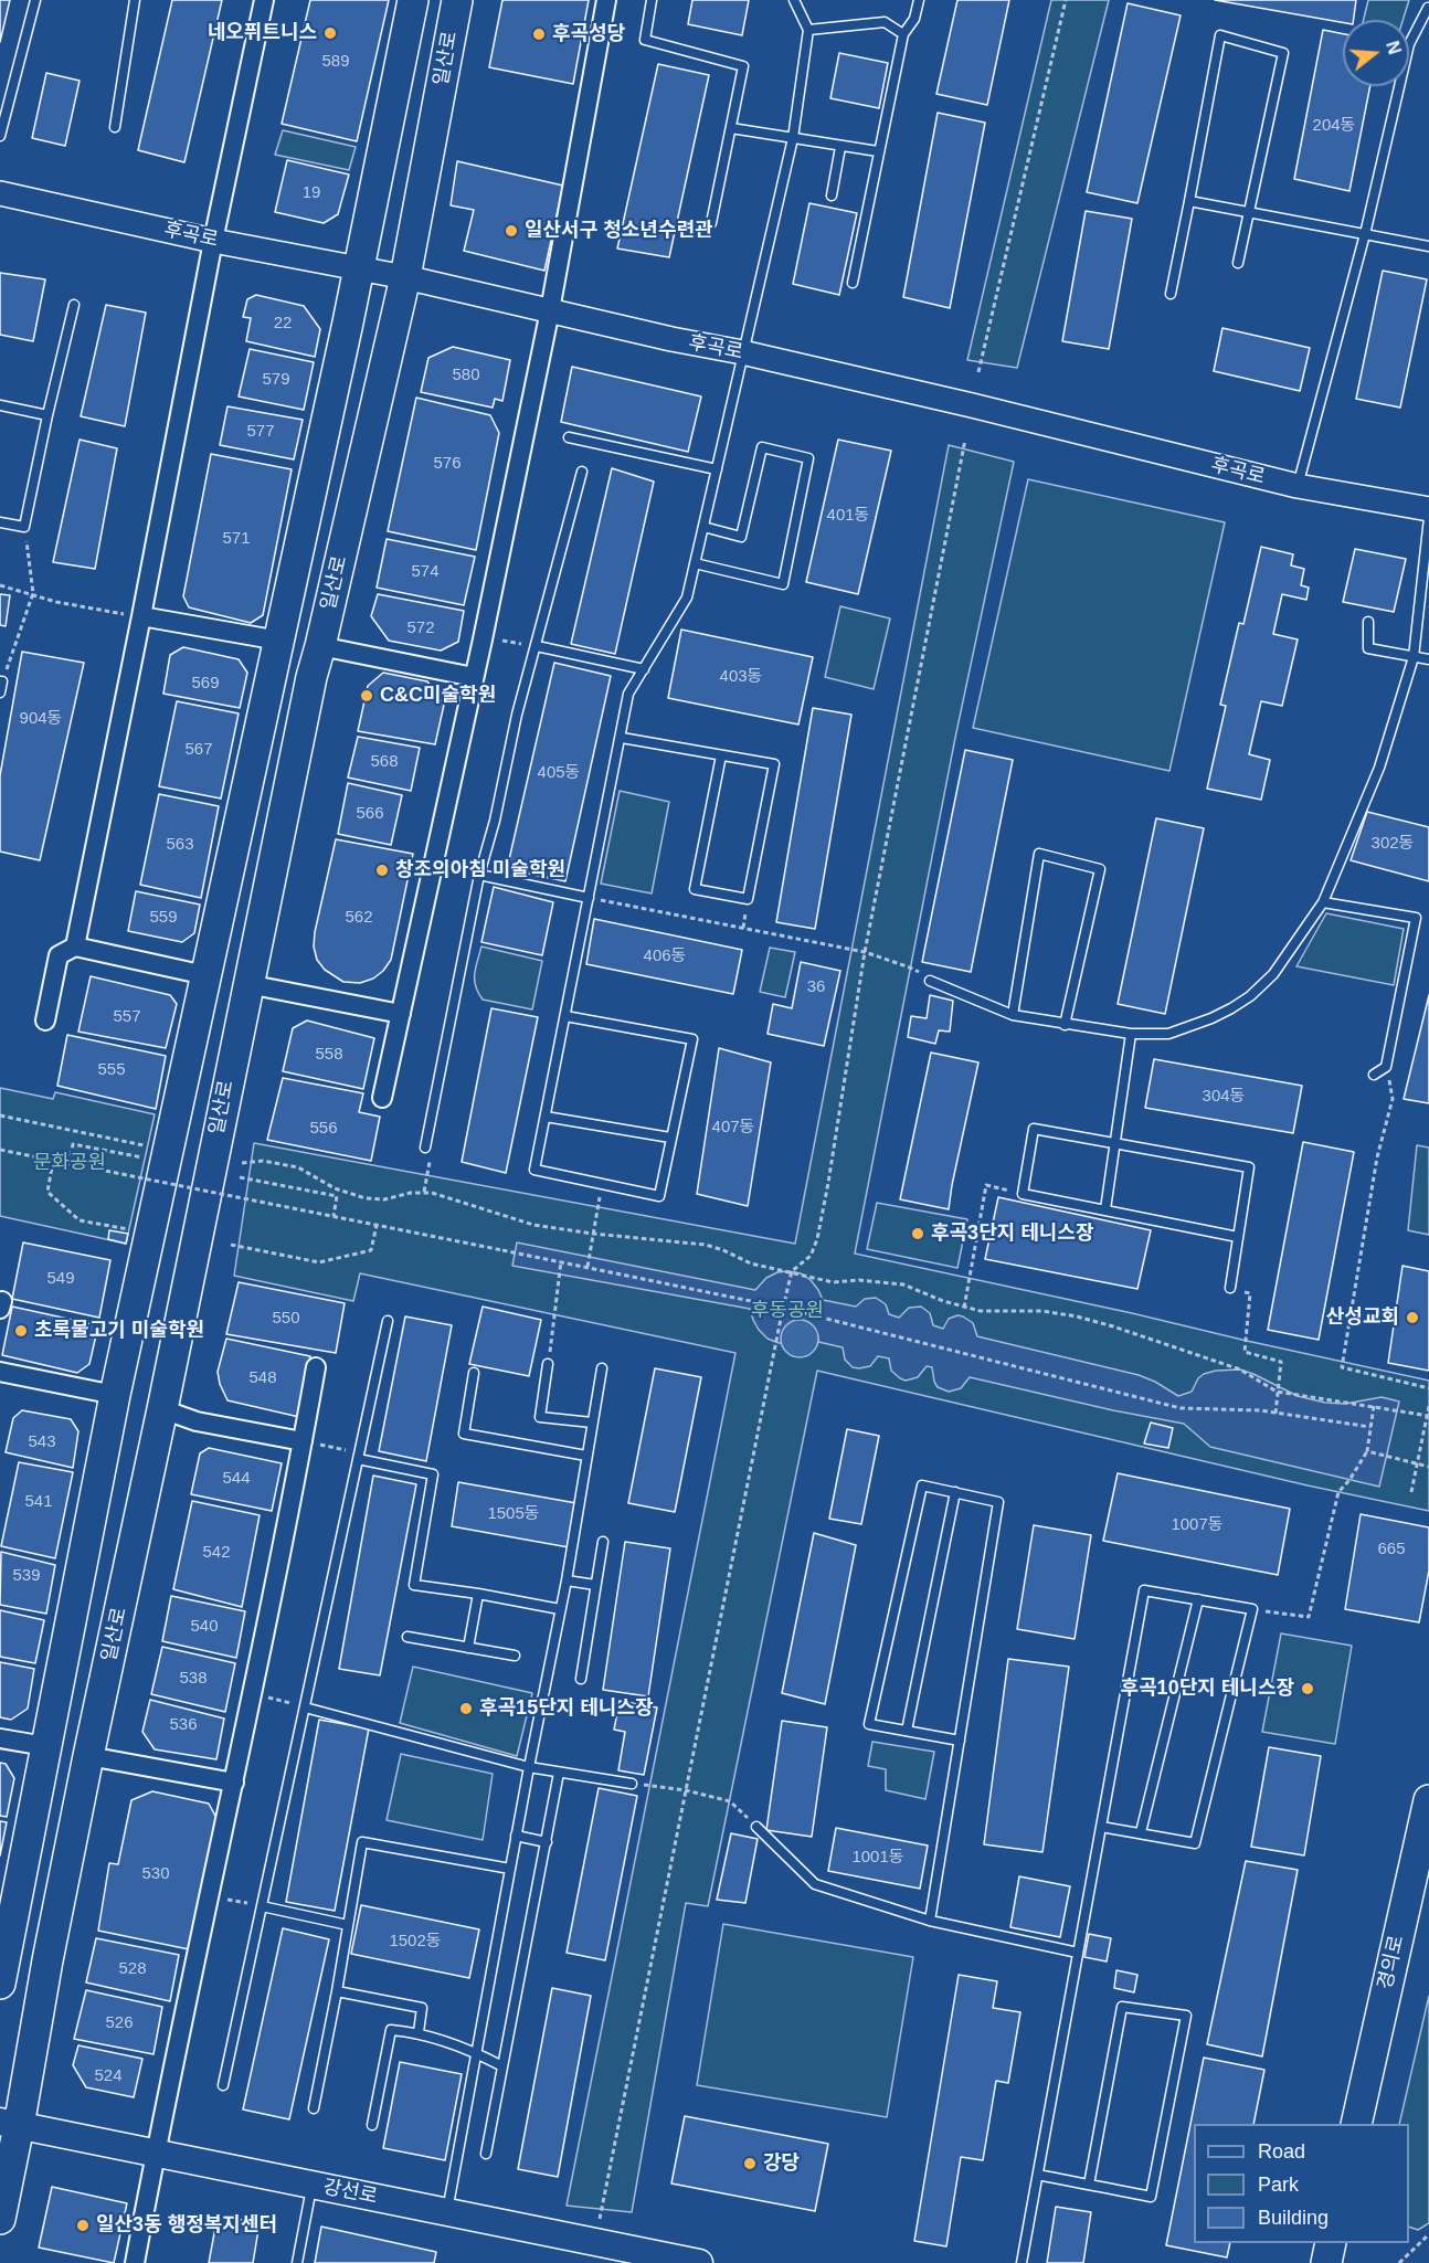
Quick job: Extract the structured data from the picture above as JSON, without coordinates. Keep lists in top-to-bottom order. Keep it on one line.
{"streets":{"main road":["일산로","경의로","강선로"],"street":["후곡로"]},"crossings":[["일산로","후곡로"],["일산로","강선로"]],"parks":["문화공원","후동공원"],"places":["네오퓌트니스","후곡성당","일산서구 청소년수련관","C&C미술학원","창조의아침 미술학원","후곡3단지 테니스장","산성교회","초록물고기 미술학원","후곡10단지 테니스장","후곡15단지 테니스장","강당","일산3동 행정복지센터"],"house_numbers":["589","204동","19","22","580","579","577","576","401동","571","574","572","403동","569","904동","567","568","405동","566","302동","563","559","562","406동","36","557","558","555","304동","407동","556","549","550","548","543","544","541","1505동","1007동","665","542","539","540","538","536","1001동","530","1502동","528","526","524"],"legend":["Road","Park","Building"],"north":"right"}
